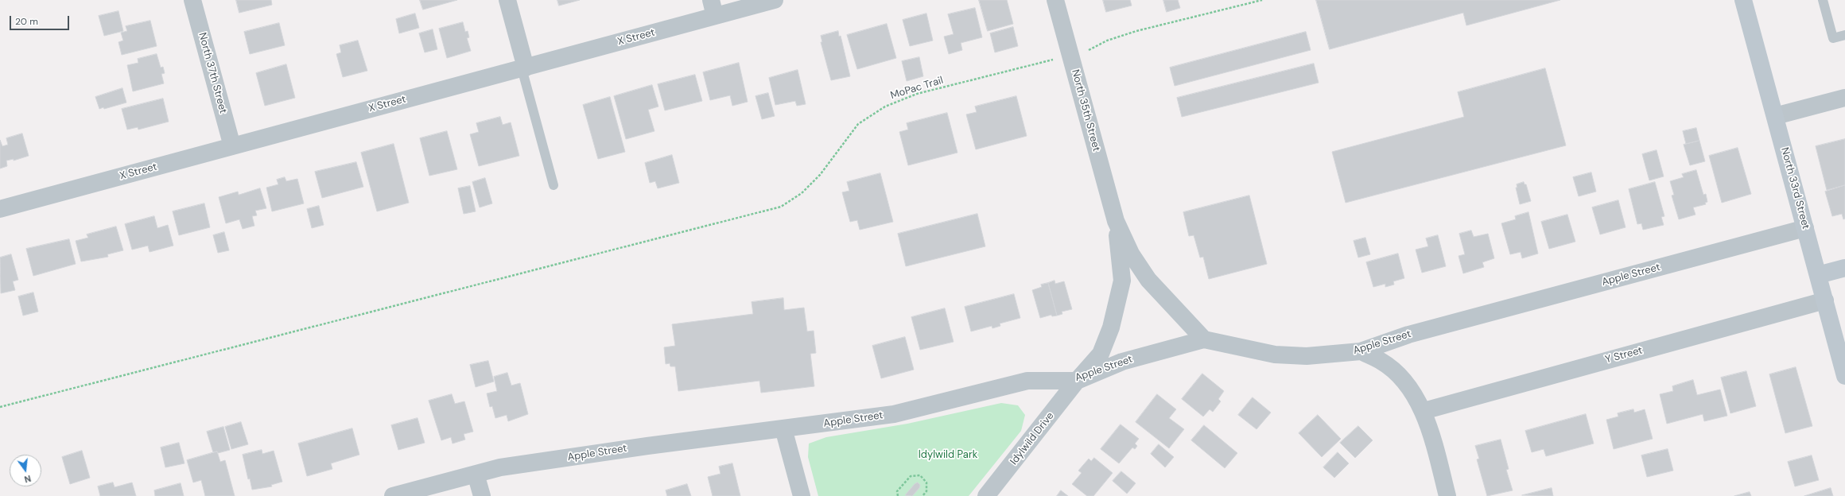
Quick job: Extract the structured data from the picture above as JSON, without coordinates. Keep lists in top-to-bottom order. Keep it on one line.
{"streets":{"main road":["North 33rd Street"],"street":["X Street","North 37th Street","North 35th Street","Apple Street","Y Street","Idylwild Drive"],"path":["MoPac Trail"]},"crossings":[["X Street","North 37th Street"],["North 35th Street","Apple Street"],["North 35th Street","Idylwild Drive"],["North 33rd Street","Apple Street"],["North 33rd Street","Y Street"],["Apple Street","Idylwild Drive"]],"parks":["Idylwild Park"],"scale_bar":"20 m","north":"bottom"}
